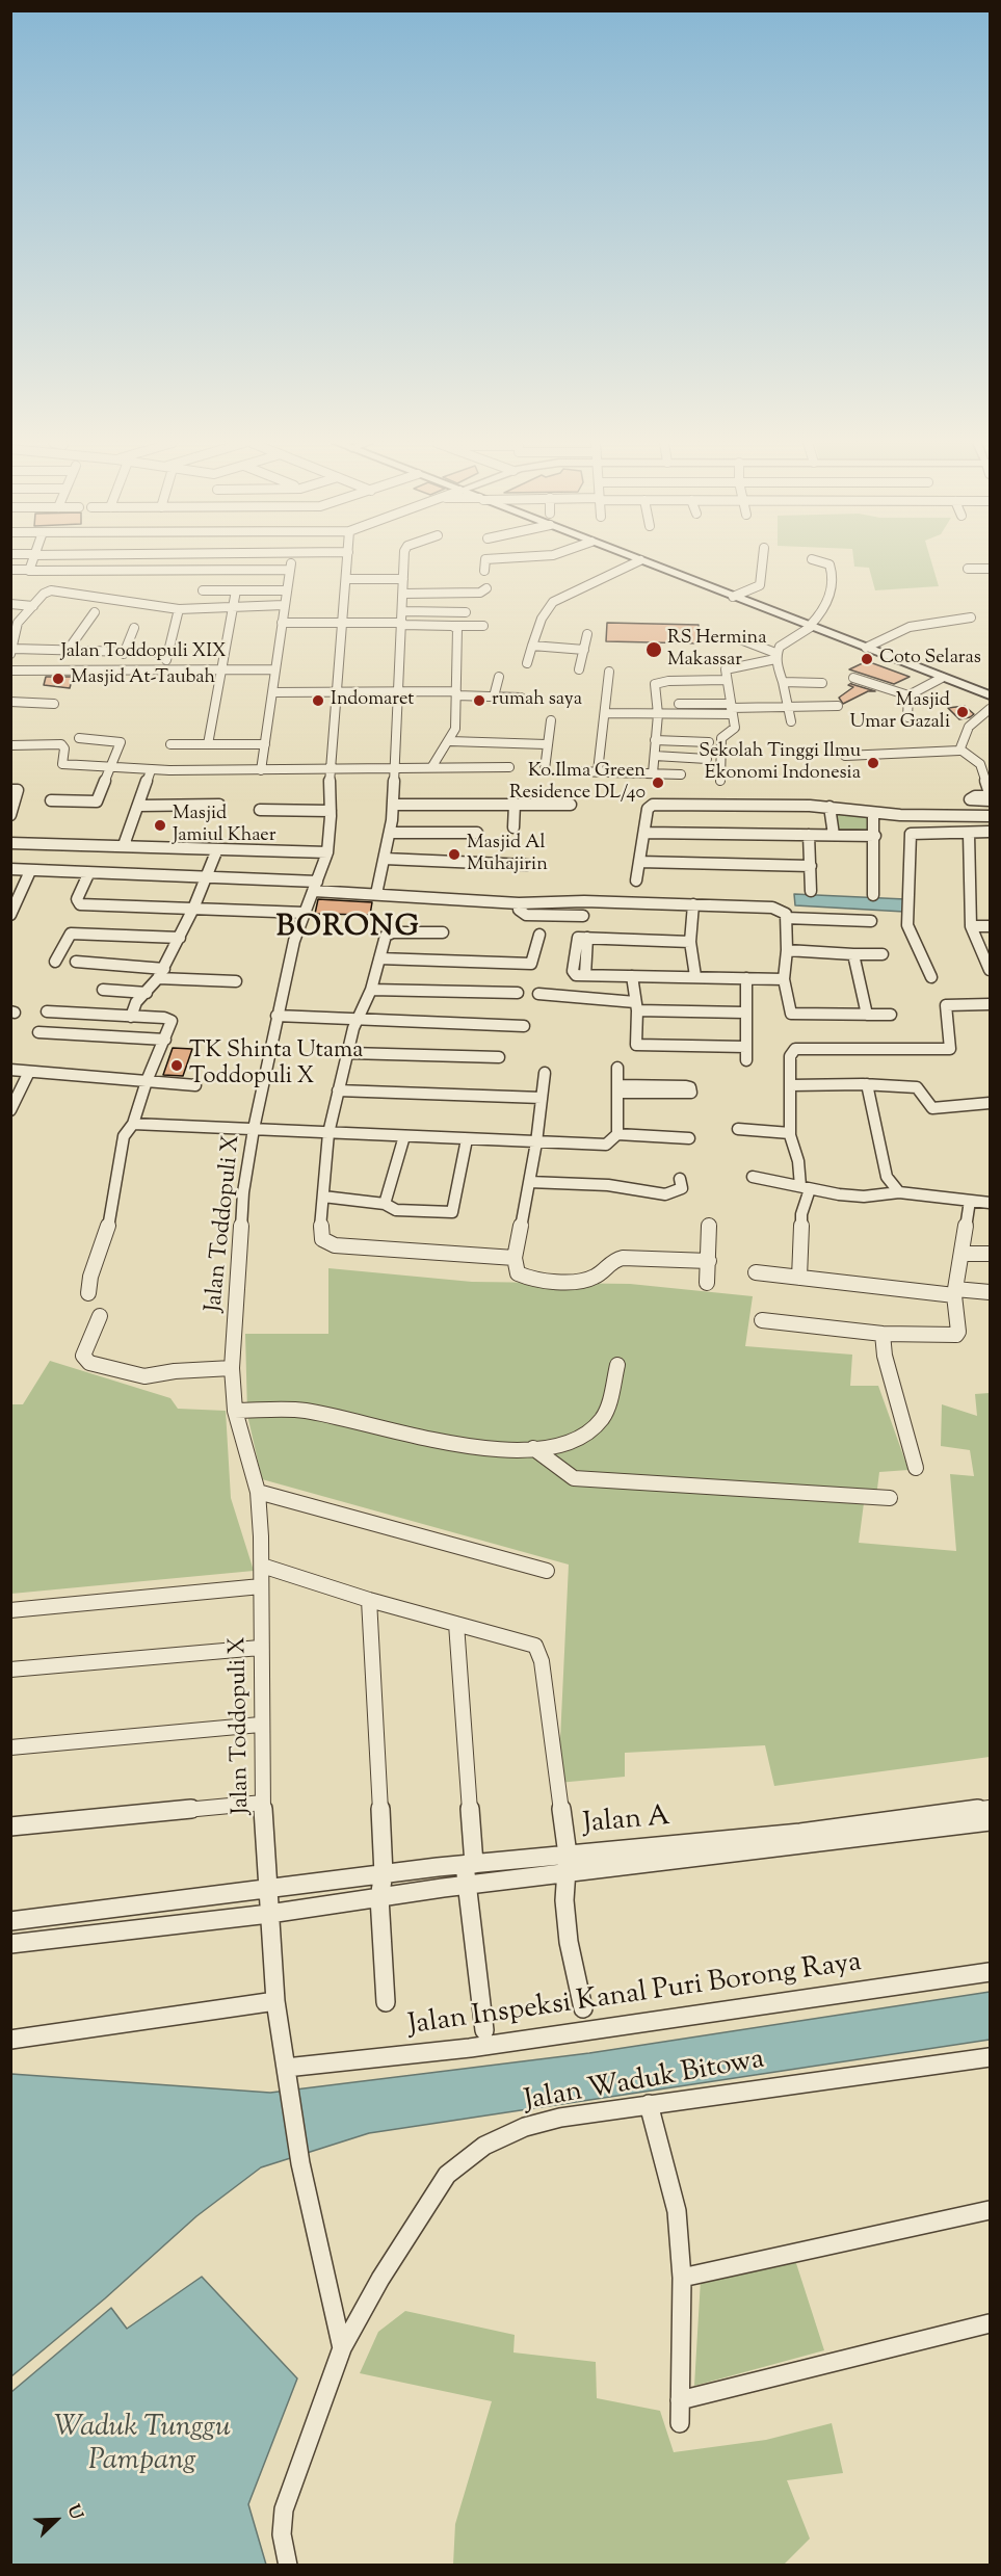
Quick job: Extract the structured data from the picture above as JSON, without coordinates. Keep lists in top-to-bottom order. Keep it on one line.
{"streets":{"street":["Jalan Toddopuli XIX","Jalan Toddopuli X","Jalan A","Jalan Inspeksi Kanal Puri Borong Raya","Jalan Waduk Bitowa"]},"crossings":[["Jalan Toddopuli X","Jalan A"],["Jalan Toddopuli X","Jalan Inspeksi Kanal Puri Borong Raya"],["Jalan Toddopuli X","Jalan Waduk Bitowa"]],"districts":["BORONG"],"water":["Waduk Tunggu Pampang"],"places":["RS Hermina Makassar","Coto Selaras","Masjid At-Taubah","Indomaret","rumah saya","Masjid Umar Gazali","Sekolah Tinggi Ilmu Ekonomi Indonesia","Ko.Ilma Green Residence DL/40","Masjid Jamiul Khaer","Masjid Al Muhajirin","TK Shinta Utama Toddopuli X"],"north":"top right"}
